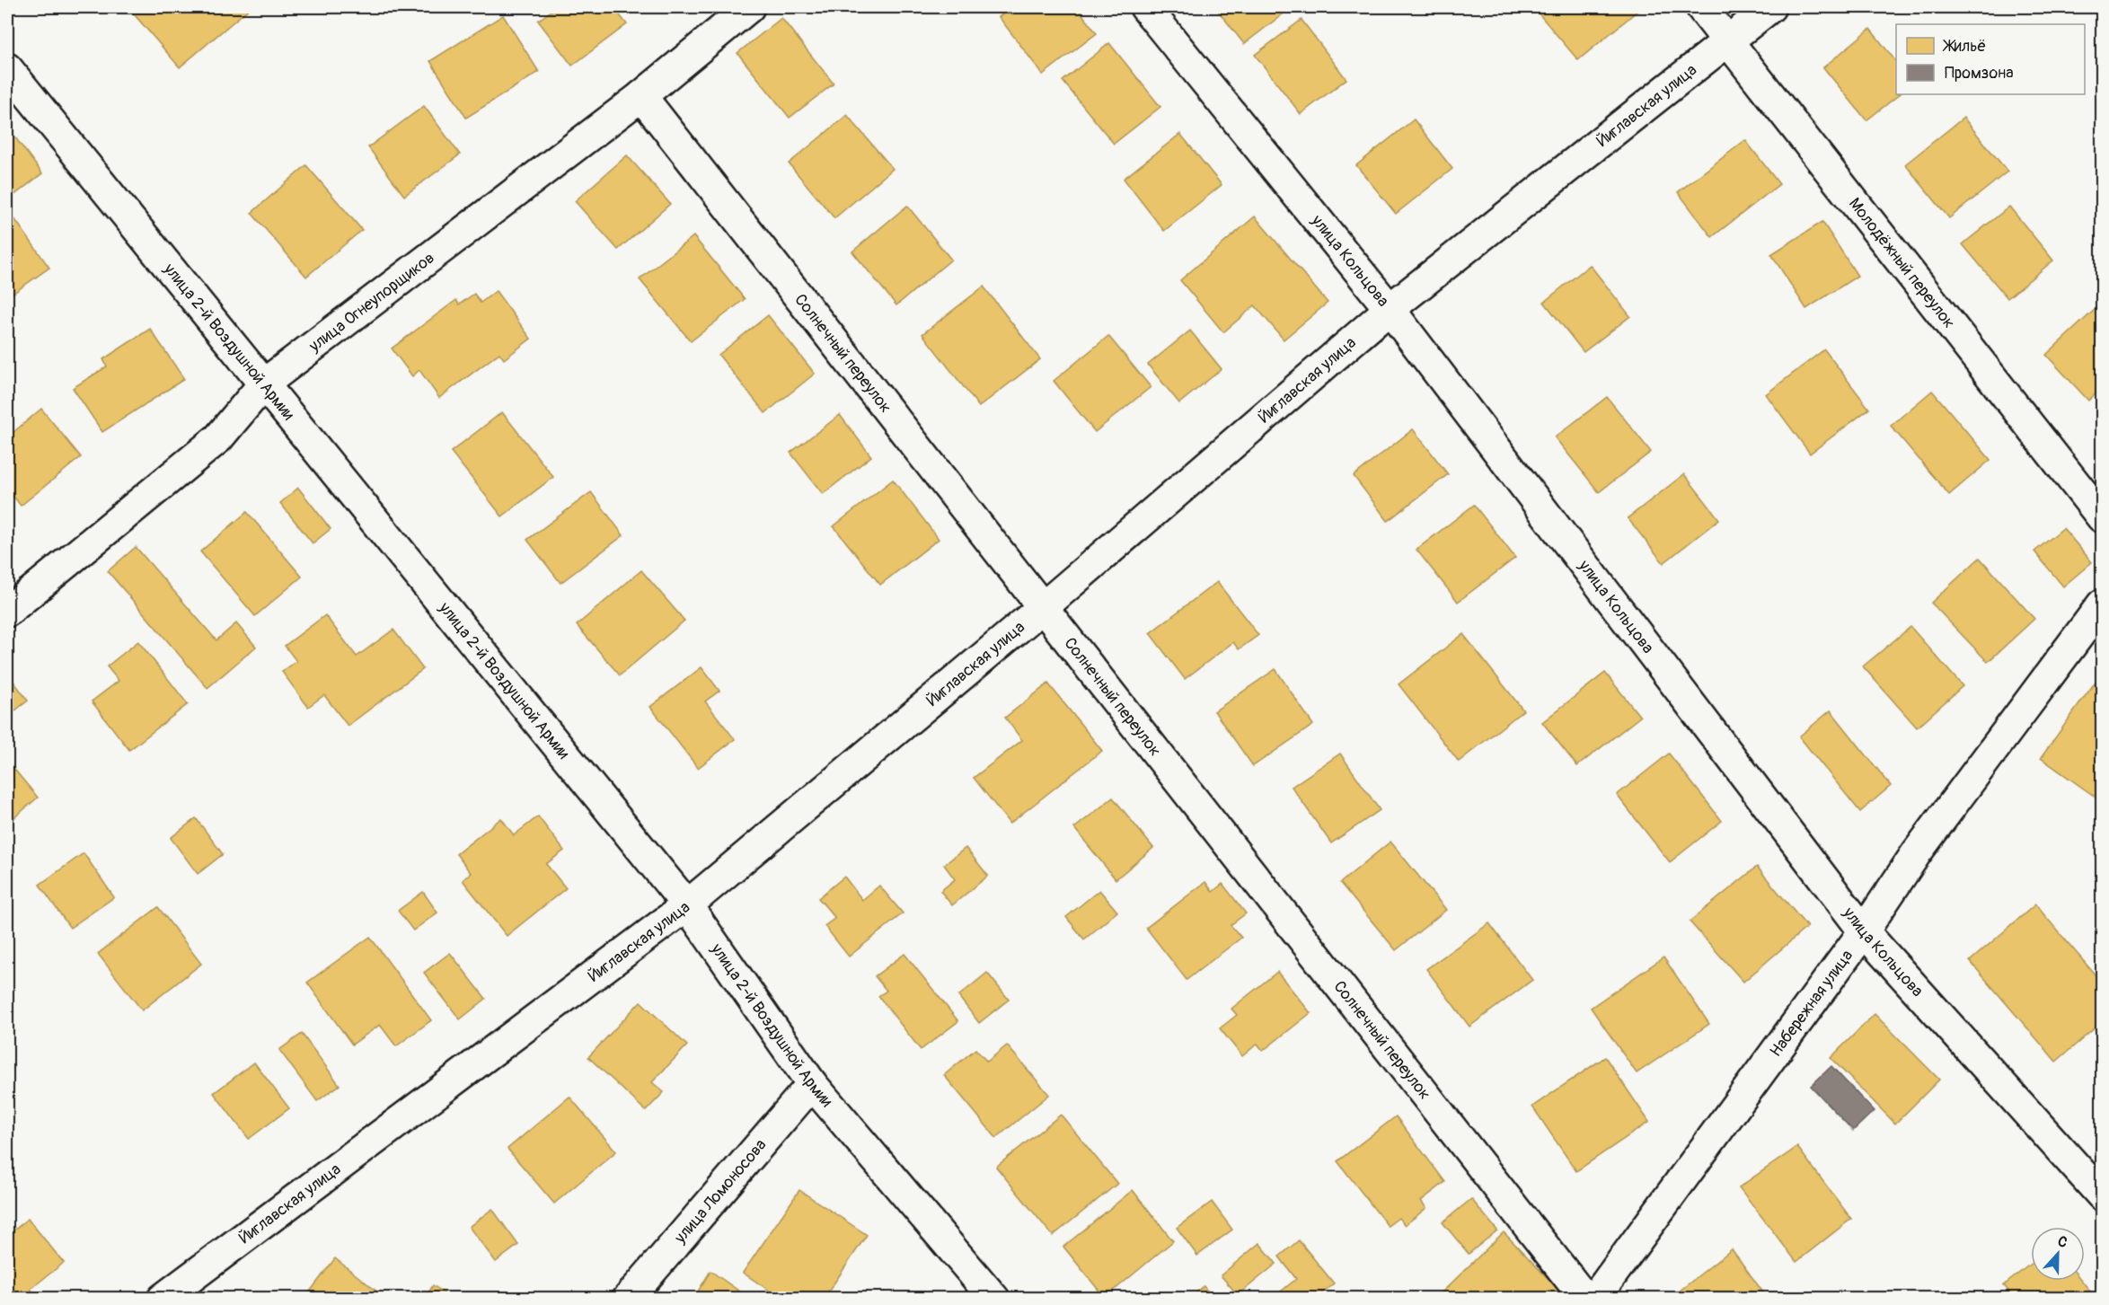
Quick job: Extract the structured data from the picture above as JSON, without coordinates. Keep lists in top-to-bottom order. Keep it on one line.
{"streets":{"street":["Йиглавская улица","улица Кольцова","Молодёжный переулок","улица Огнеупорщиков","улица 2-й Воздушной Армии","Солнечный переулок","Набережная улица","улица Ломоносова"]},"crossings":[["Йиглавская улица","улица Кольцова"],["Йиглавская улица","Молодёжный переулок"],["Йиглавская улица","улица 2-й Воздушной Армии"],["Йиглавская улица","Солнечный переулок"],["улица Кольцова","Набережная улица"],["улица Огнеупорщиков","улица 2-й Воздушной Армии"],["улица Огнеупорщиков","Солнечный переулок"],["улица 2-й Воздушной Армии","улица Ломоносова"]],"legend":["Жильё","Промзона"],"north":"top"}
